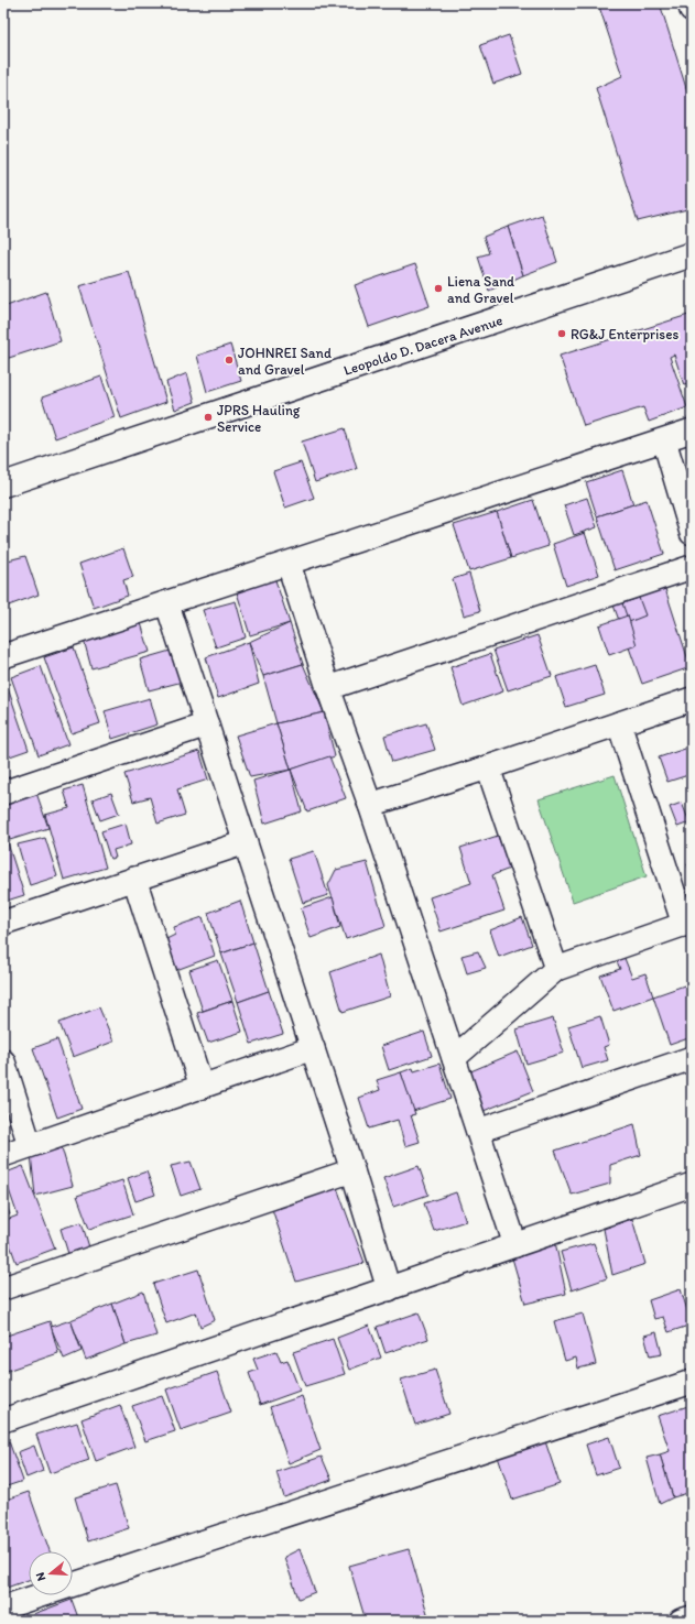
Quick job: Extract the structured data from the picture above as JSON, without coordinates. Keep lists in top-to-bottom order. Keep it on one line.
{"streets":{"main road":["Leopoldo D. Dacera Avenue"]},"places":["Liena Sand and Gravel","RG&J Enterprises","JOHNREI Sand and Gravel","JPRS Hauling Service"],"north":"left"}
